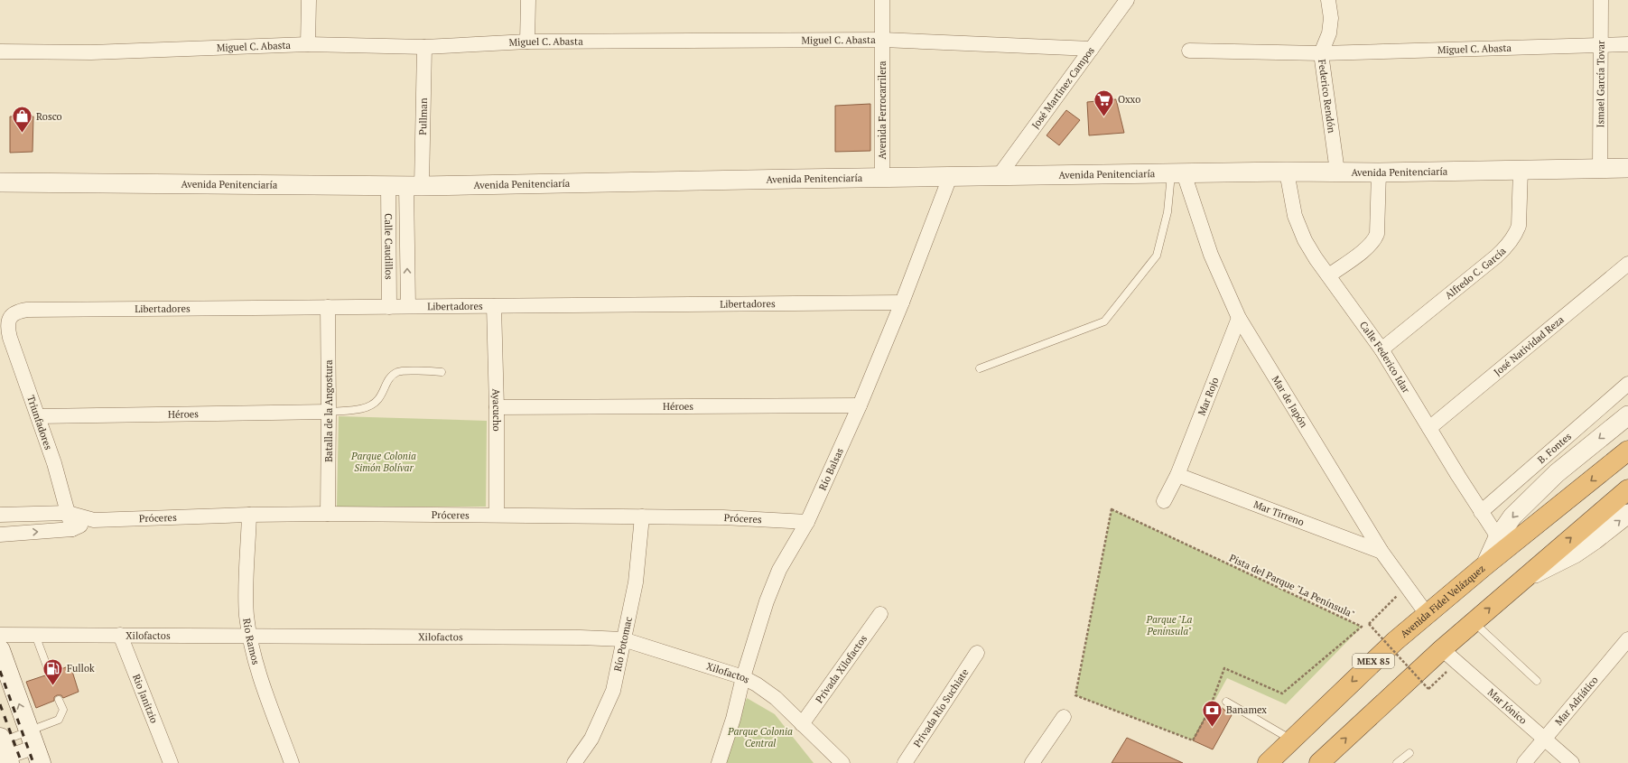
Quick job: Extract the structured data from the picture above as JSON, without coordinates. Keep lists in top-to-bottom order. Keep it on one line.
{"streets":{"highway":["Avenida Fidel Velázquez","MEX 85"],"street":["Miguel C. Abasta","Ismael García Tovar","José Martínez Campos","Federico Rendón","Avenida Ferrocarrilera","Pullman","Avenida Penitenciaría","Calle Caudillos","Alfredo C. García","Libertadores","José Natividad Reza","Calle Federico Idar","Mar Rojo","Mar de Japón","Héroes","Ayacucho","Batalla de la Angostura","Triunfadores","B. Fontes","Río Balsas","Mar Tirreno","Próceres","Xilofactos","Río Ramos","Río Potomac","Privada Xilofactos","Rio Janitzio","Mar Adriático","Mar Jónico","Privada Río Suchiate"],"path":["Pista del Parque \"La Península\""]},"crossings":[["Miguel C. Abasta","Ismael García Tovar"],["Miguel C. Abasta","José Martínez Campos"],["Miguel C. Abasta","Federico Rendón"],["Miguel C. Abasta","Avenida Ferrocarrilera"],["Miguel C. Abasta","Pullman"],["Ismael García Tovar","Avenida Penitenciaría"],["José Martínez Campos","Avenida Penitenciaría"],["Federico Rendón","Avenida Penitenciaría"],["Avenida Ferrocarrilera","Avenida Penitenciaría"],["Pullman","Avenida Penitenciaría"],["Pullman","Calle Caudillos"],["Avenida Penitenciaría","Calle Caudillos"],["Avenida Penitenciaría","Alfredo C. García"],["Avenida Penitenciaría","Calle Federico Idar"],["Avenida Penitenciaría","Mar de Japón"],["Avenida Penitenciaría","Río Balsas"],["Calle Caudillos","Libertadores"],["Alfredo C. García","Calle Federico Idar"],["Libertadores","Ayacucho"],["Libertadores","Batalla de la Angostura"],["Libertadores","Triunfadores"],["Libertadores","Río Balsas"],["José Natividad Reza","Calle Federico Idar"],["Calle Federico Idar","B. Fontes"],["Mar Rojo","Mar de Japón"],["Mar Rojo","Mar Tirreno"],["Mar de Japón","Mar Tirreno"],["Mar de Japón","Avenida Fidel Velázquez"],["Héroes","Ayacucho"],["Héroes","Batalla de la Angostura"],["Héroes","Triunfadores"],["Héroes","Río Balsas"],["Ayacucho","Próceres"],["Batalla de la Angostura","Próceres"],["Triunfadores","Próceres"],["Río Balsas","Próceres"],["Río Balsas","Xilofactos"],["Próceres","Río Ramos"],["Próceres","Río Potomac"],["Xilofactos","Río Ramos"],["Xilofactos","Río Potomac"],["Xilofactos","Privada Xilofactos"],["Xilofactos","Rio Janitzio"],["Mar Adriático","Mar Jónico"]],"parks":["Parque Colonia Simón Bolívar","Parque \"La Península\"","Parque Colonia Central"],"places":{"supermarket":["Oxxo"],"shop":["Rosco"],"fuel station":["Fullok"],"bank":["Banamex"]}}
